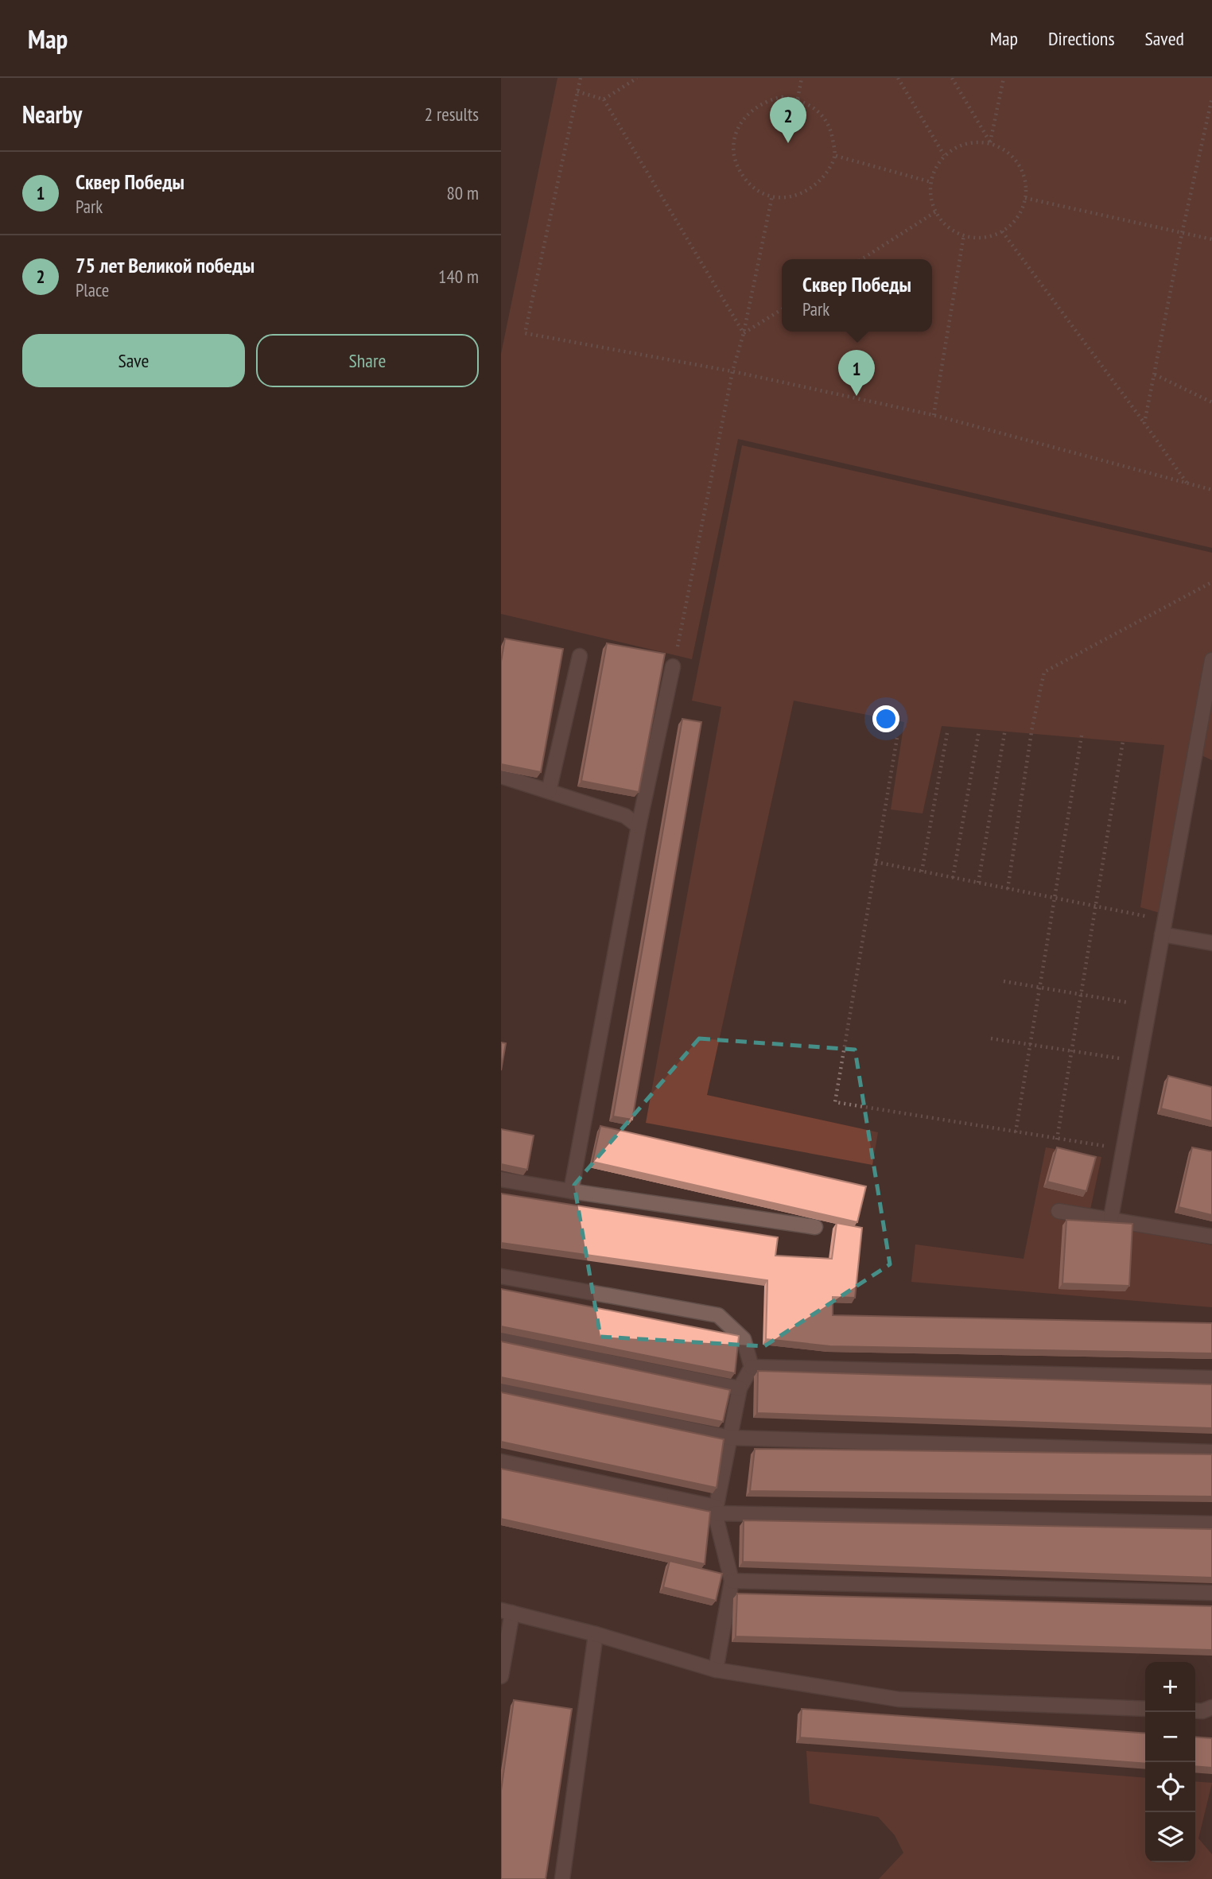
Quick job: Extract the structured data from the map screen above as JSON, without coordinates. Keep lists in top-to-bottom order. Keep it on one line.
{"page":{"header":"Map","nav":["Map","Directions","Saved"],"heading":["Nearby","2 results"],"pins":["2","1"],"list":[{"mark":"1","name":"Сквер Победы","note":"Park","value":"80 m"},{"mark":"2","name":"75 лет Великой победы","note":"Place","value":"140 m"}],"popup":["Сквер Победы","Park"],"buttons":["Save","Share"],"map_buttons":["+","−"]}}
